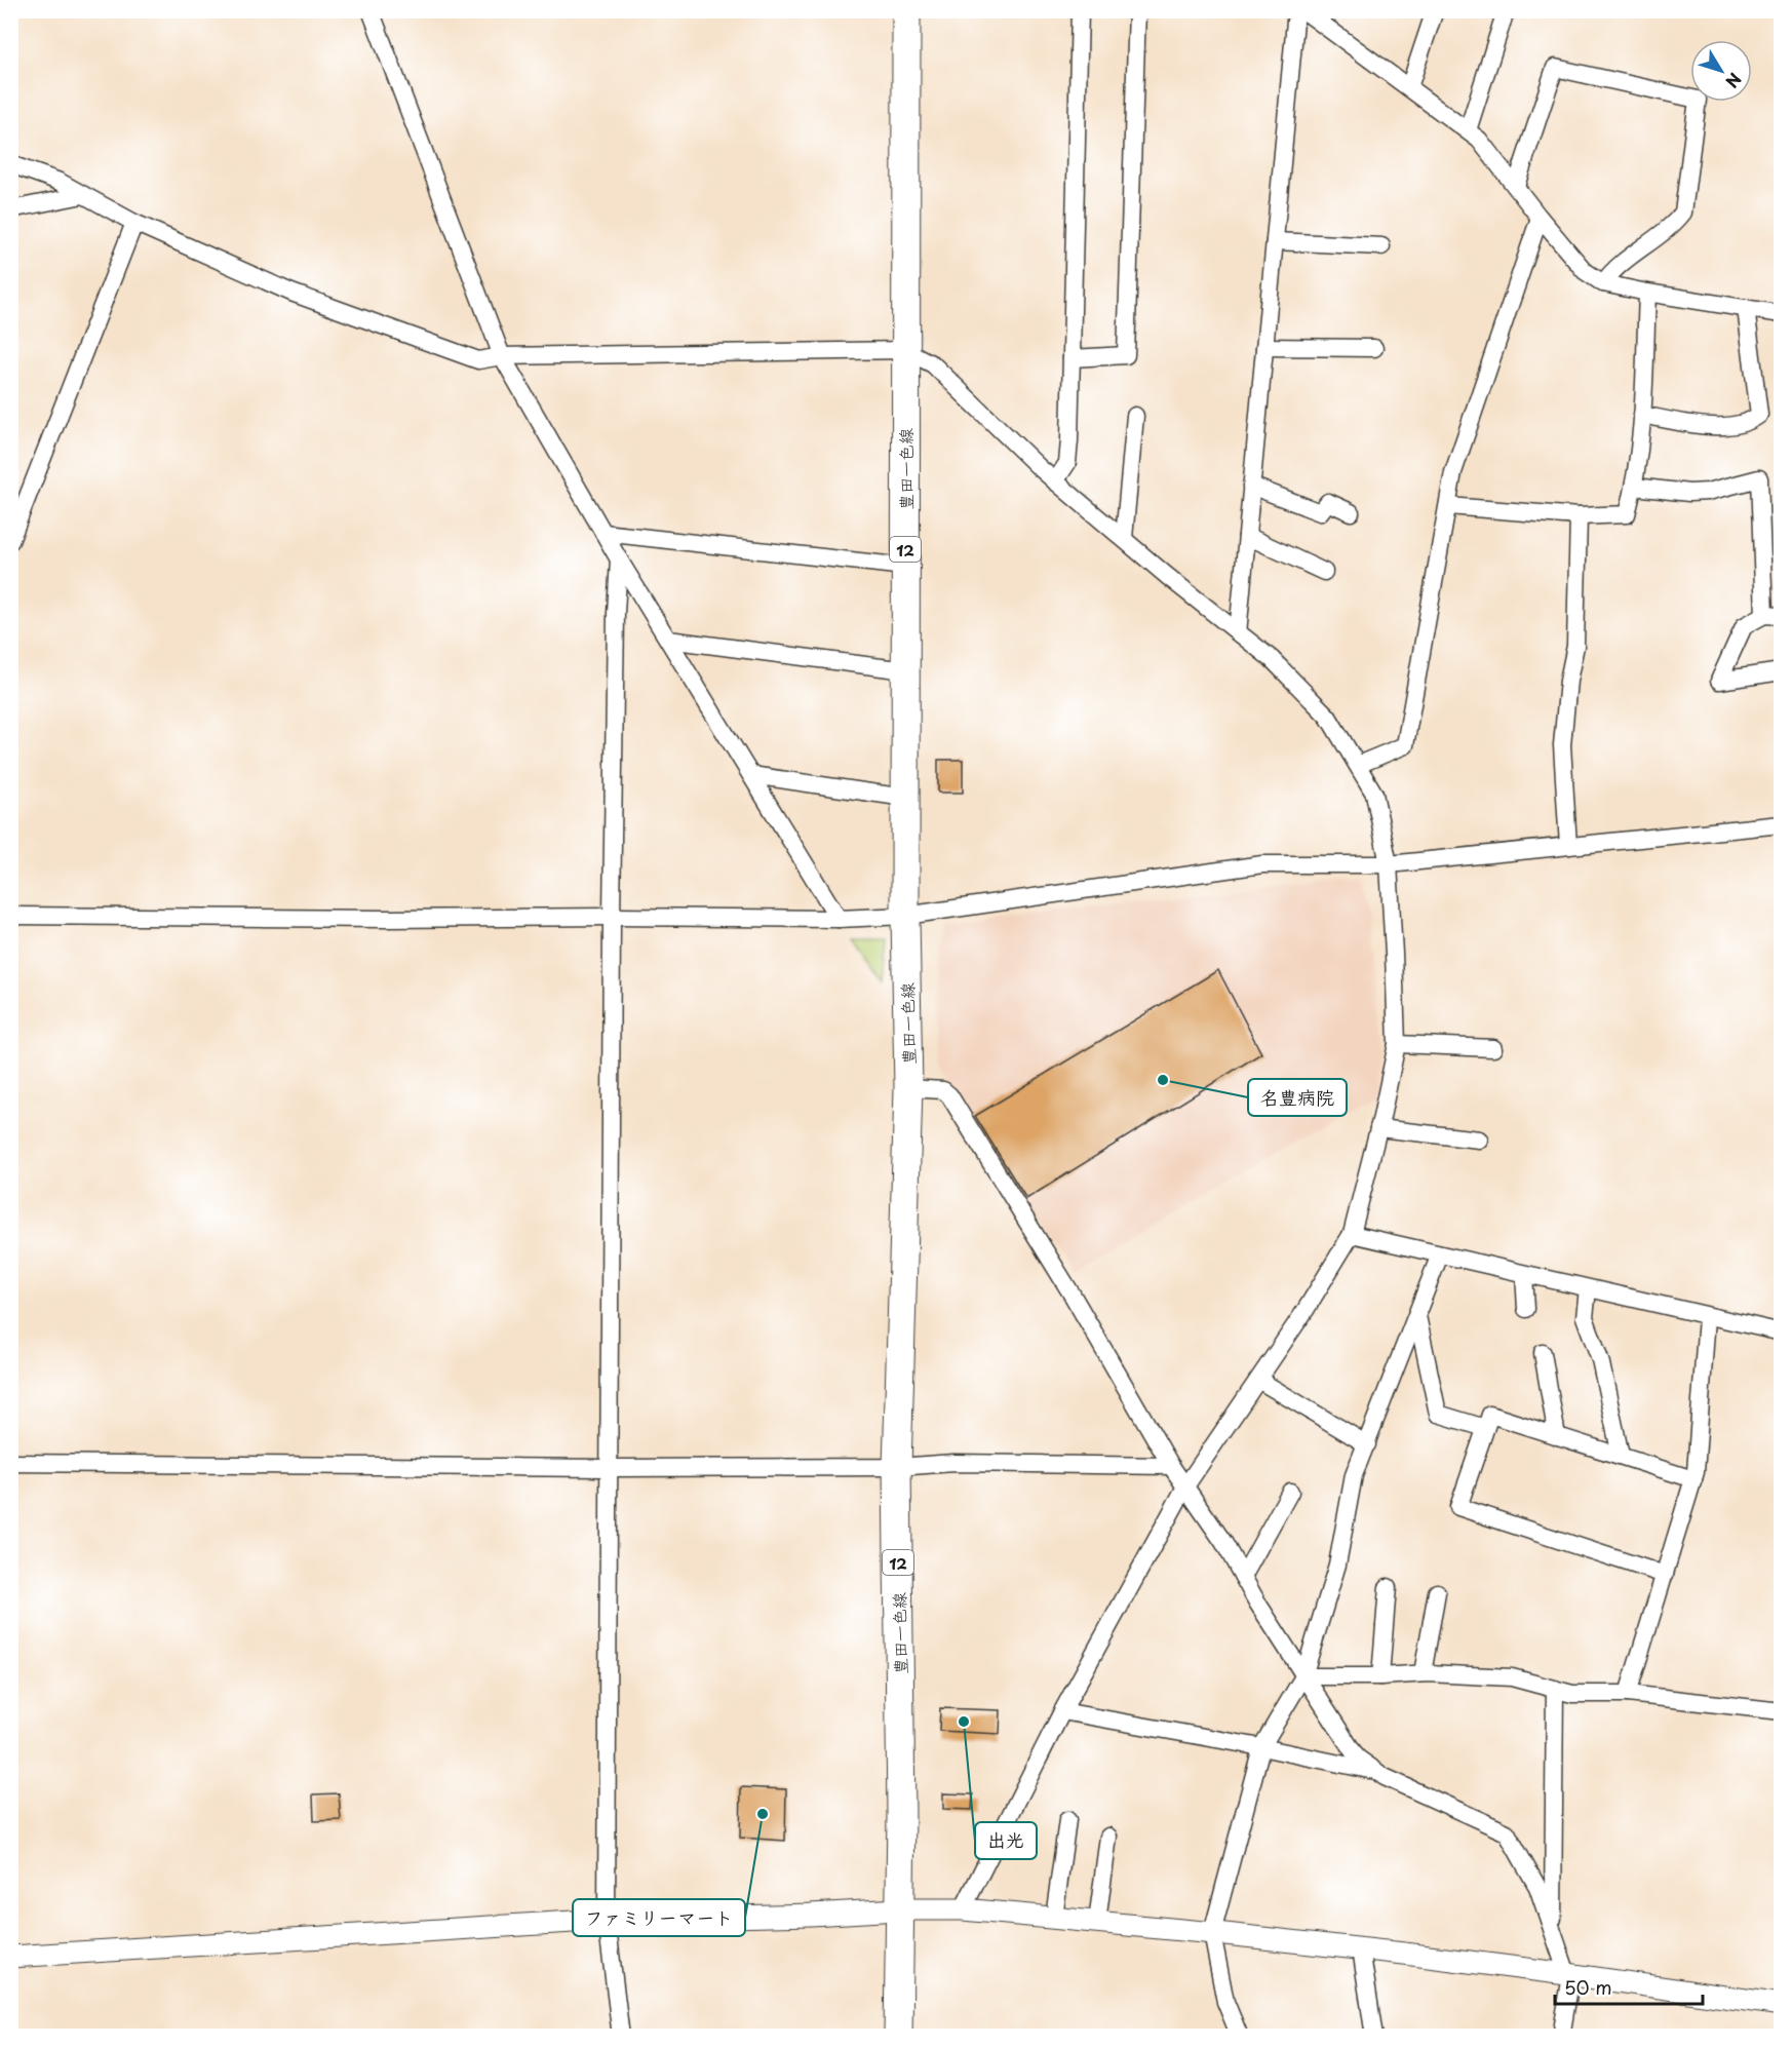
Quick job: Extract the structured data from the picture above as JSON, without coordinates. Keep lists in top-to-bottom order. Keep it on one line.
{"streets":{"main road":["豊田一色線","12"]},"places":["名豊病院","出光","ファミリーマート"],"scale_bar":"50 m","north":"bottom right"}
